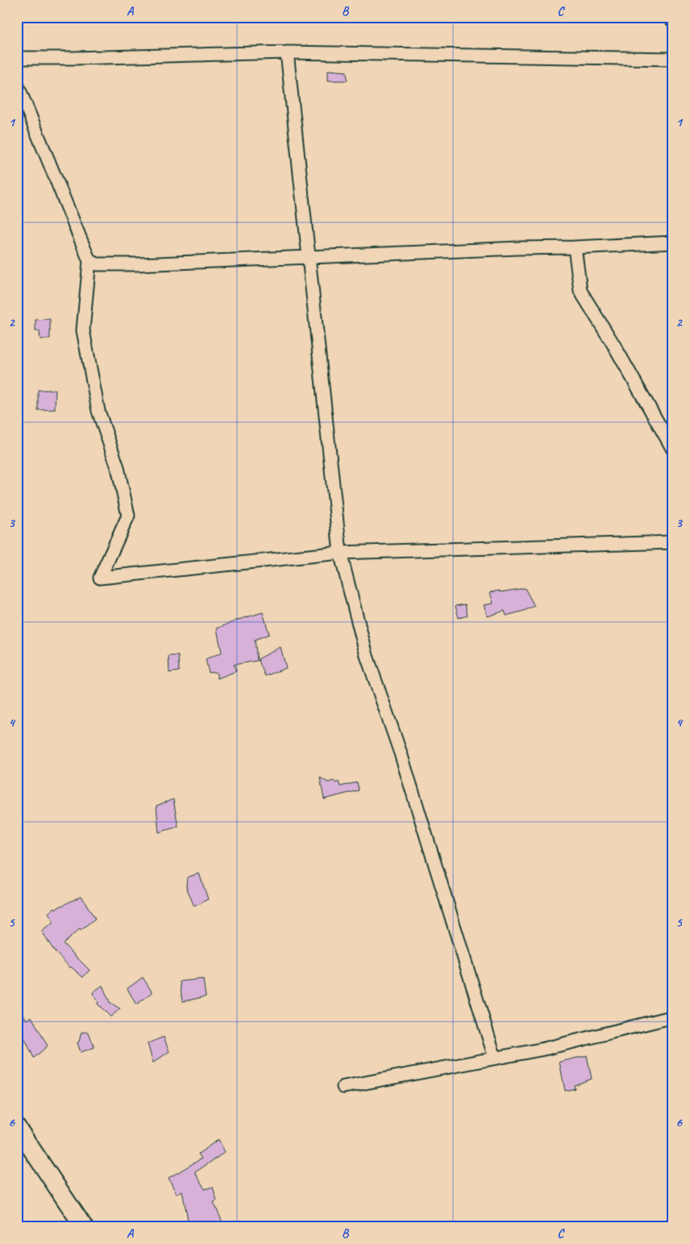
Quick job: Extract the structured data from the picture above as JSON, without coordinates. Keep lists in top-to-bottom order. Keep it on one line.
{"grid":{"columns":["A","B","C"],"rows":["1","2","3","4","5","6"]}}
